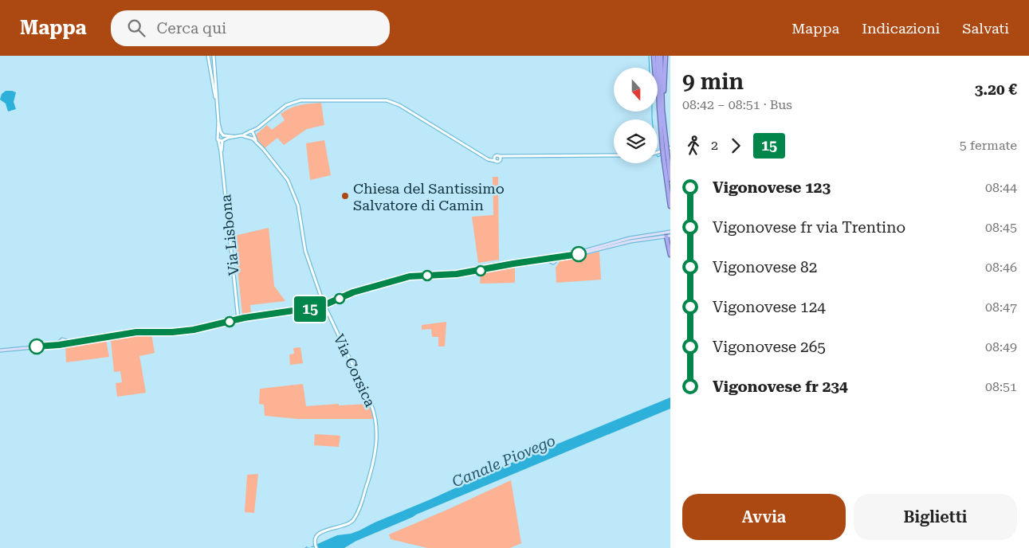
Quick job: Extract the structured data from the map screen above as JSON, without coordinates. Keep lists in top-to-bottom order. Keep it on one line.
{"streets":{"street":["Via Lisbona","Via Corsica"]},"water":["Canale Piovego"],"places":["Chiesa del Santissimo Salvatore di Camin"],"lines":["bus line 15"],"north":"bottom","page":{"header":"Mappa","search":"Cerca qui","nav":["Mappa","Indicazioni","Salvati"],"on_map":"15","heading":["9 min","08:42 – 08:51 · Bus","3.20 €"],"legs":["2","15","5 fermate"],"list":[{"name":"Vigonovese 123","value":"08:44"},{"name":"Vigonovese fr via Trentino","value":"08:45"},{"name":"Vigonovese 82","value":"08:46"},{"name":"Vigonovese 124","value":"08:47"},{"name":"Vigonovese 265","value":"08:49"},{"name":"Vigonovese fr 234","value":"08:51"}],"buttons":["Avvia","Biglietti"]}}
